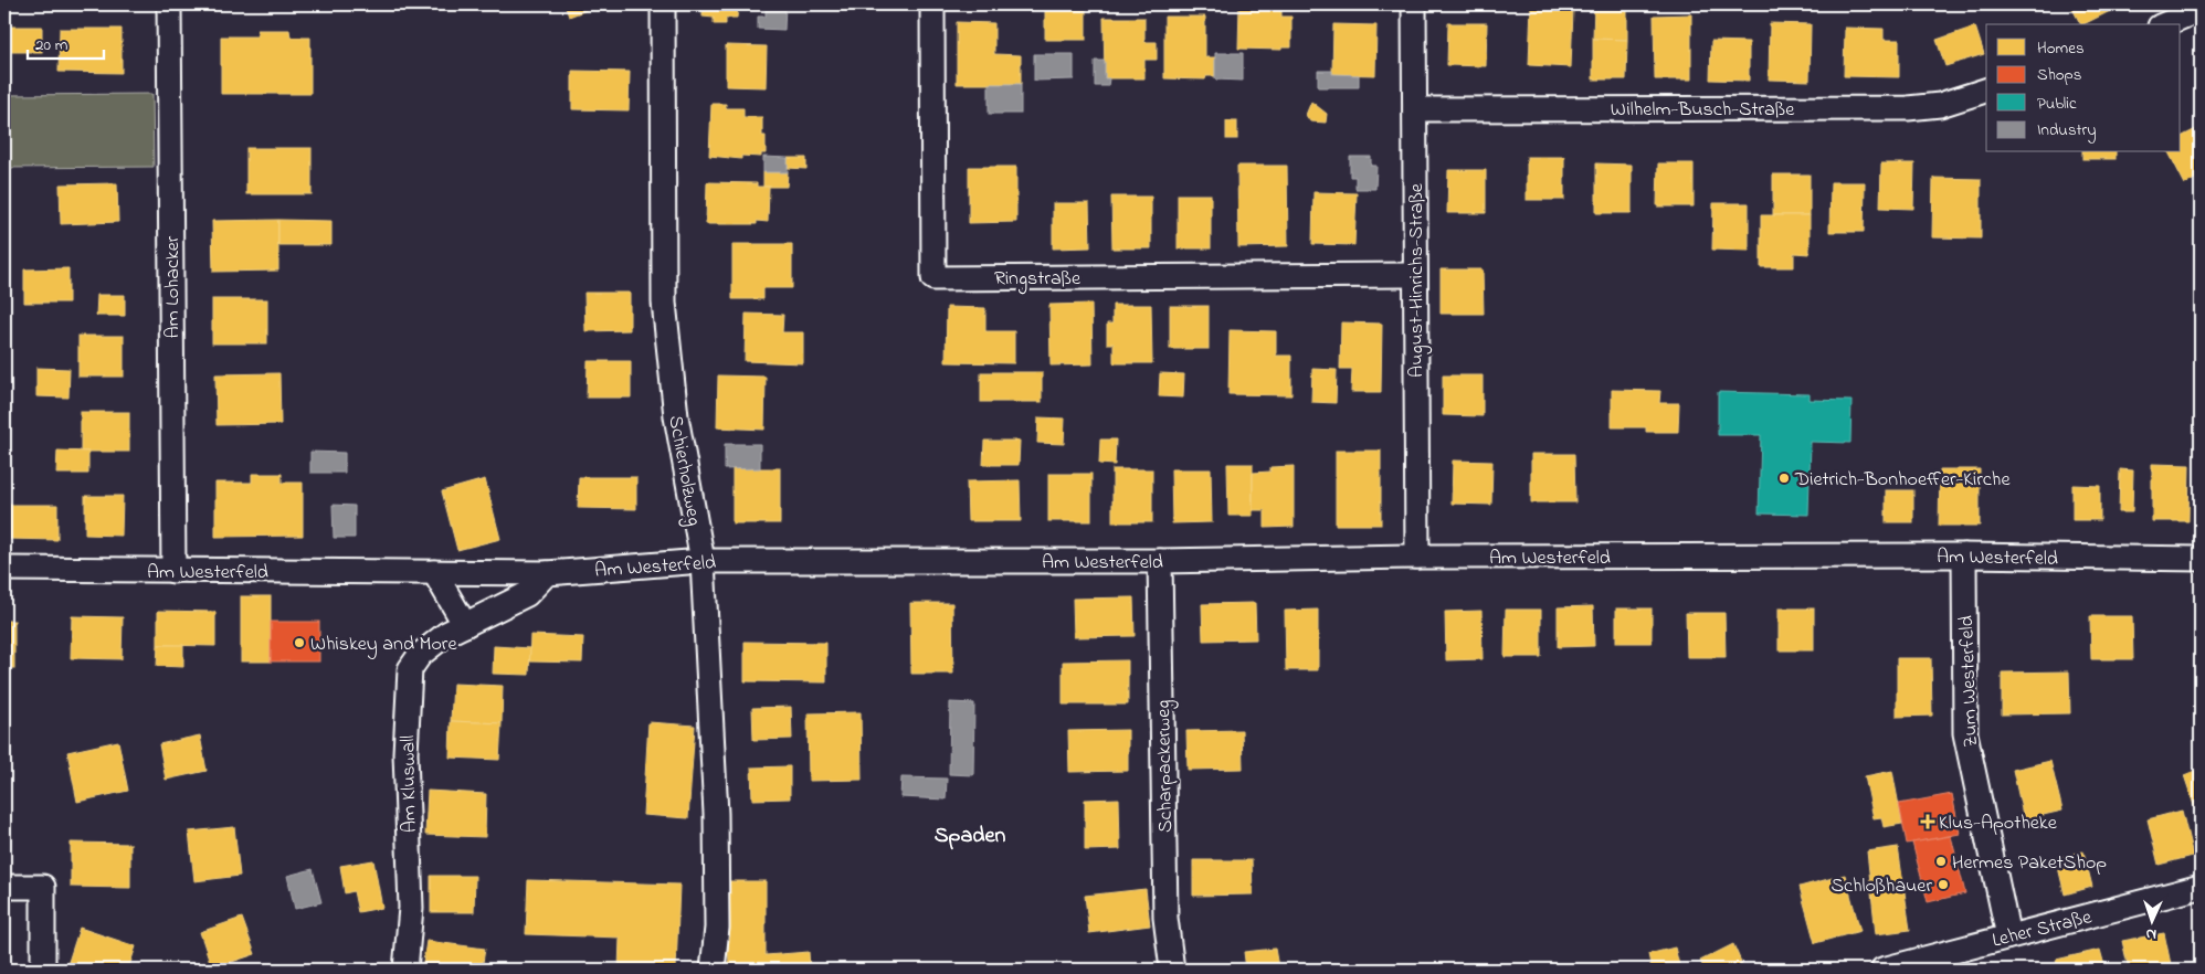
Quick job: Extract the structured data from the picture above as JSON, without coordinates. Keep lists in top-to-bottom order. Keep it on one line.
{"streets":{"street":["Wilhelm-Busch-Straße","Ringstraße","August-Hinrichs-Straße","Am Lohacker","Schierholzweg","Am Westerfeld","Zum Westerfeld","Scharpackerweg","Am Kluswall","Leher Straße"]},"crossings":[["Wilhelm-Busch-Straße","August-Hinrichs-Straße"],["Ringstraße","August-Hinrichs-Straße"],["August-Hinrichs-Straße","Am Westerfeld"],["Am Lohacker","Am Westerfeld"],["Schierholzweg","Am Westerfeld"],["Am Westerfeld","Zum Westerfeld"],["Am Westerfeld","Scharpackerweg"],["Am Westerfeld","Am Kluswall"],["Zum Westerfeld","Leher Straße"]],"districts":["Spaden"],"places":{"other":["Dietrich-Bonhoeffer-Kirche","Whiskey and More","Hermes PaketShop","Schloßhauer"],"health":["Klus-Apotheke"]},"legend":["Homes","Shops","Public","Industry"],"scale_bar":"20 m","north":"bottom"}
